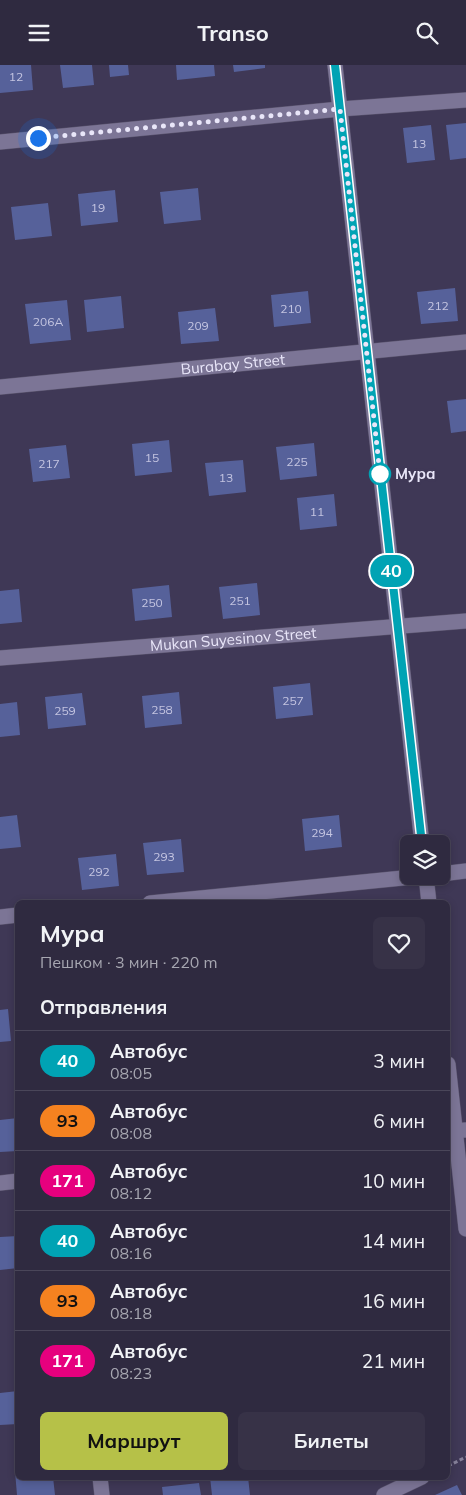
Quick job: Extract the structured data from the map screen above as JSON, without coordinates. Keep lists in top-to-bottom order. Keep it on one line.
{"streets":{"street":["Burabay Street","Mukan Suyesinov Street"]},"places":["Мура"],"lines":["bus line 40"],"house_numbers":["12","13","19","212","210","206А","209","15","225","217","13","11","251","250","257","258","259","294","293","292"],"page":{"header":"Transo","on_map":"40","heading":[["Мура","Пешком · 3 мин · 220 m"],"Отправления"],"list":[{"mark":"40","name":"Автобус","note":"08:05","value":"3 мин"},{"mark":"93","name":"Автобус","note":"08:08","value":"6 мин"},{"mark":"171","name":"Автобус","note":"08:12","value":"10 мин"},{"mark":"40","name":"Автобус","note":"08:16","value":"14 мин"},{"mark":"93","name":"Автобус","note":"08:18","value":"16 мин"},{"mark":"171","name":"Автобус","note":"08:23","value":"21 мин"}],"buttons":["Маршрут","Билеты"]}}
